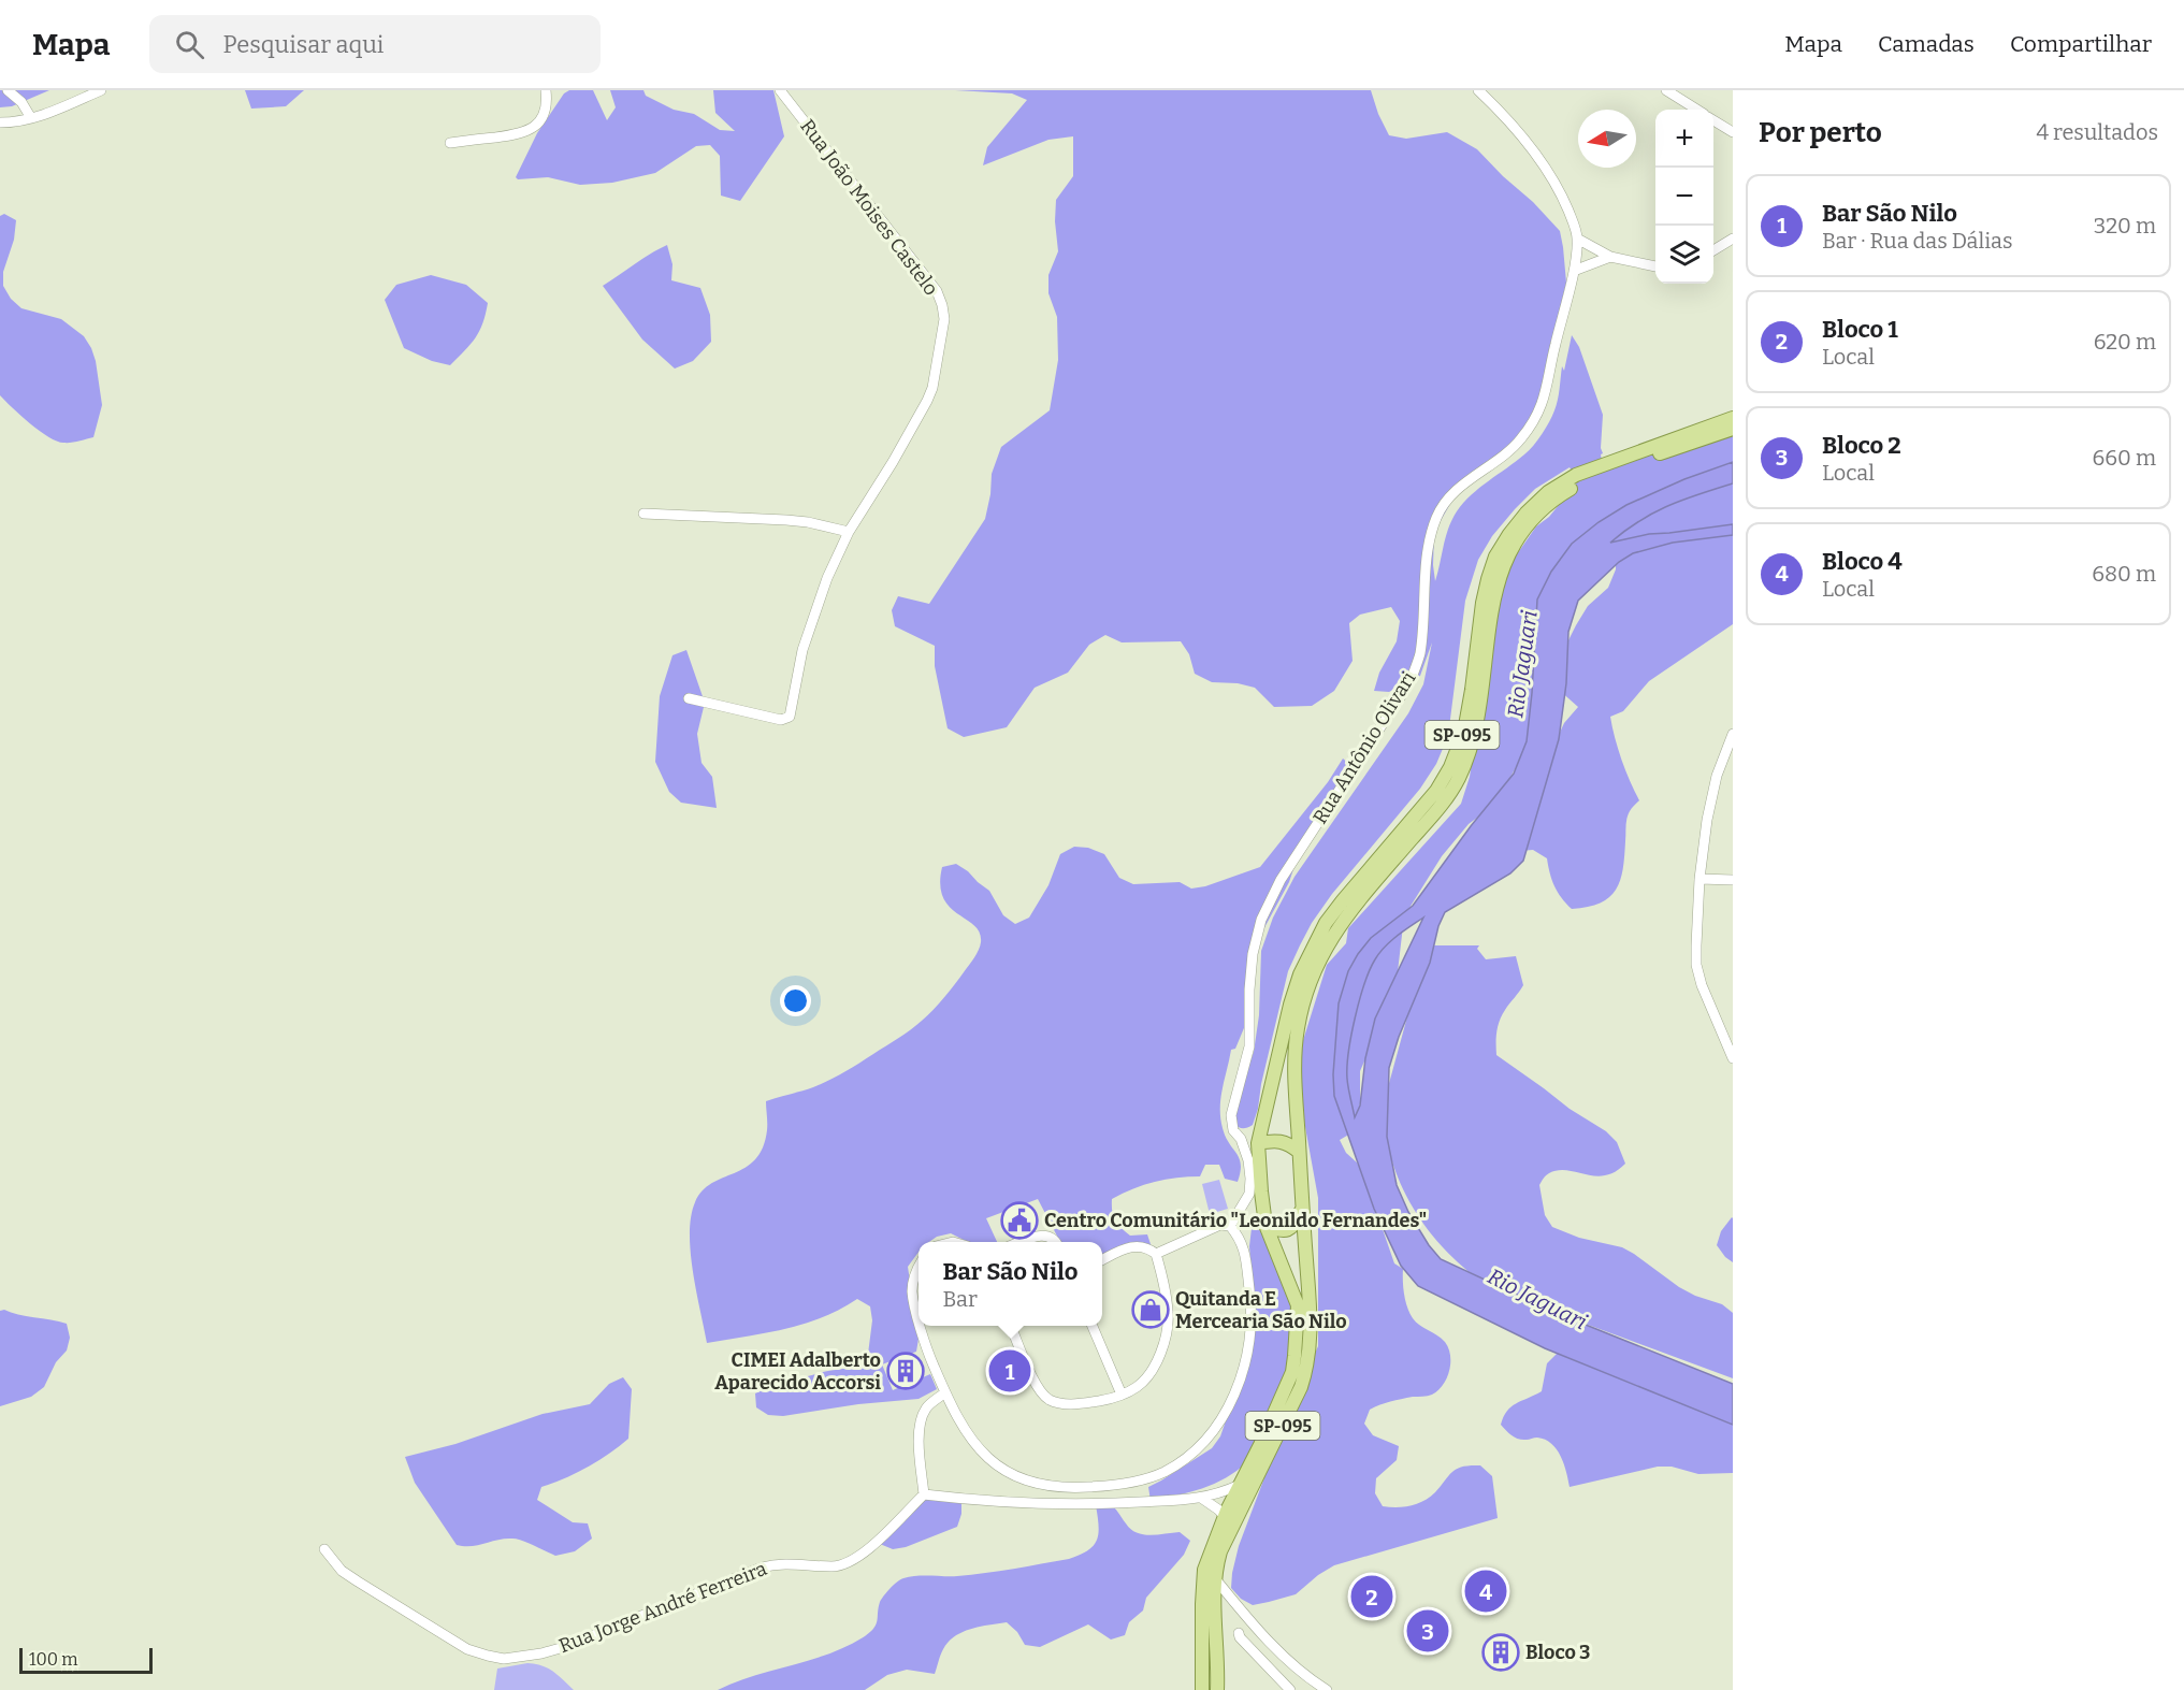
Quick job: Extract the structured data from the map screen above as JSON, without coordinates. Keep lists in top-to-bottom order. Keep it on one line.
{"streets":{"main road":["SP-095"],"street":["Rua João Moises Castelo","Rua Antônio Olivari","Rua Jorge André Ferreira"]},"water":["Rio Jaguari"],"places":{"public building":["Centro Comunitário \"Leonildo Fernandes\""],"shop":["Quitanda E Mercearia São Nilo"],"building":["CIMEI Adalberto Aparecido Accorsi","Bloco 3"]},"scale_bar":"100 m","north":"left","page":{"header":"Mapa","search":"Pesquisar aqui","nav":["Mapa","Camadas","Compartilhar"],"heading":["Por perto","4 resultados"],"map_buttons":["+","−"],"list":[{"mark":"1","name":"Bar São Nilo","note":"Bar · Rua das Dálias","value":"320 m"},{"mark":"2","name":"Bloco 1","note":"Local","value":"620 m"},{"mark":"3","name":"Bloco 2","note":"Local","value":"660 m"},{"mark":"4","name":"Bloco 4","note":"Local","value":"680 m"}],"popup":["Bar São Nilo","Bar"],"pins":["1","4","2","3"],"scale":"100 m"}}
